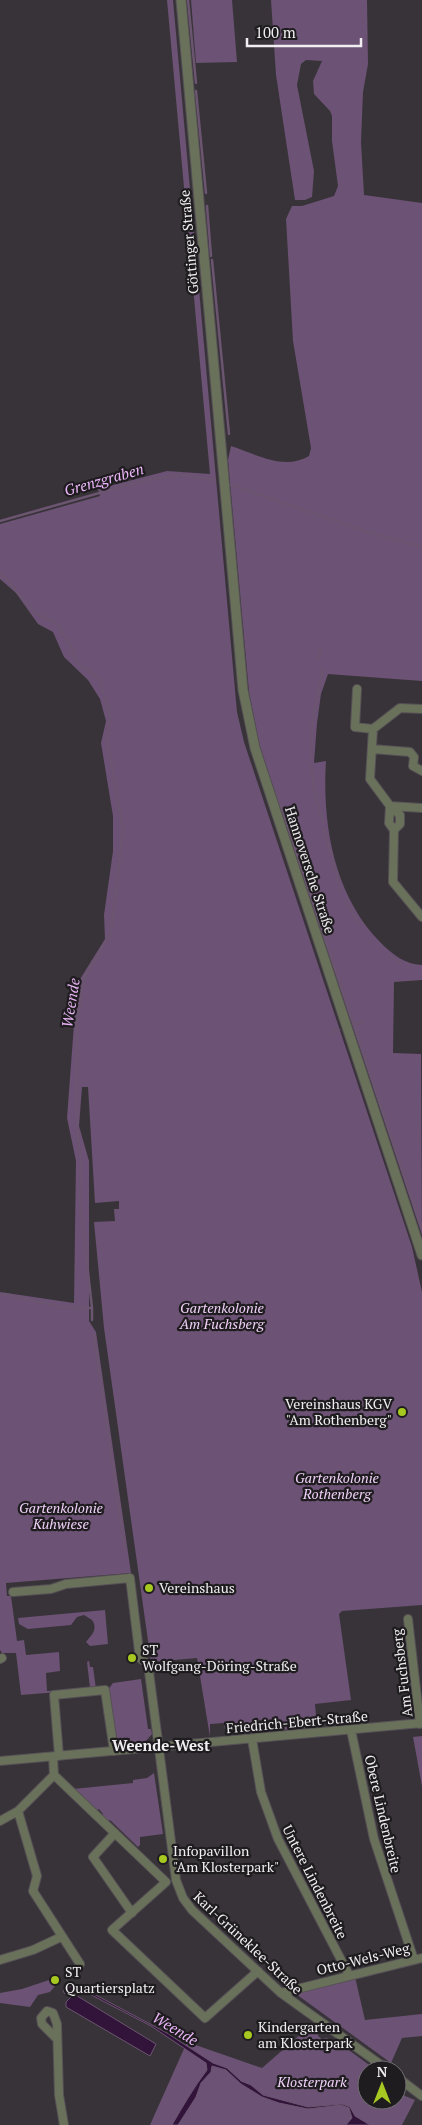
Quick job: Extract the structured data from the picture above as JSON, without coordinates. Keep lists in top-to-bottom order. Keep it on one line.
{"streets":{"street":["Göttinger Straße","Hannoversche Straße","Am Fuchsberg","Friedrich-Ebert-Straße","Obere Lindenbreite","Untere Lindenbreite","Karl-Grüneklee-Straße","Otto-Wels-Weg"]},"crossings":[["Göttinger Straße","Hannoversche Straße"],["Am Fuchsberg","Friedrich-Ebert-Straße"],["Friedrich-Ebert-Straße","Obere Lindenbreite"],["Friedrich-Ebert-Straße","Untere Lindenbreite"],["Friedrich-Ebert-Straße","Karl-Grüneklee-Straße"],["Obere Lindenbreite","Otto-Wels-Weg"],["Untere Lindenbreite","Otto-Wels-Weg"],["Karl-Grüneklee-Straße","Otto-Wels-Weg"]],"districts":["Weende-West"],"water":["Grenzgraben","Weende"],"parks":["Gartenkolonie Am Fuchsberg","Gartenkolonie Rothenberg","Gartenkolonie Kuhwiese","Klosterpark"],"places":["Vereinshaus KGV \"Am Rothenberg\"","Vereinshaus","ST Wolfgang-Döring-Straße","Infopavillon \"Am Klosterpark\"","ST Quartiersplatz","Kindergarten am Klosterpark"],"scale_bar":"100 m","north":"top"}
